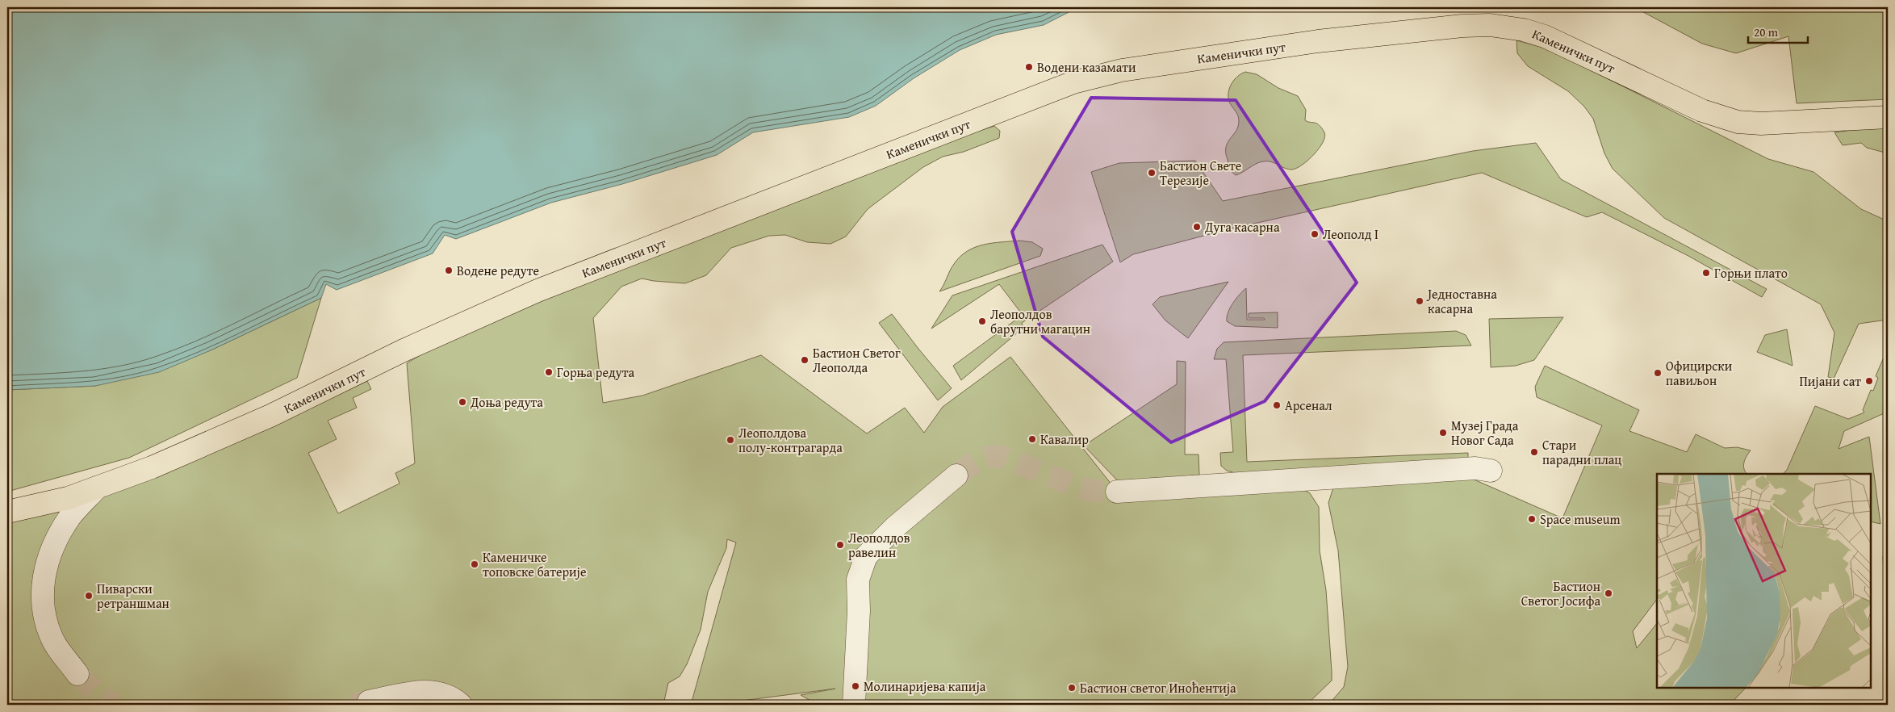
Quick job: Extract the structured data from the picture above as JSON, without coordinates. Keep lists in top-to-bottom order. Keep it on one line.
{"streets":{"main road":["Каменички пут"]},"places":["Водени казамати","Бастион Свете Терезије","Дуга касарна","Леополд I","Водене редуте","Горњи плато","Једноставна касарна","Леополдов барутни магацин","Бастион Светог Леополда","Горња редута","Официрски павиљон","Пијани сат","Доња редута","Арсенал","Музеј Града Новог Сада","Кавалир","Леополдова полу-контрагарда","Стари парадни плац","Space museum","Леополдов равелин","Каменичке топовске батерије","Бастион Светог Јосифа","Пиварски ретраншман","Молинаријева капија","Бастион светог Иноћентија"],"scale_bar":"20 m"}
